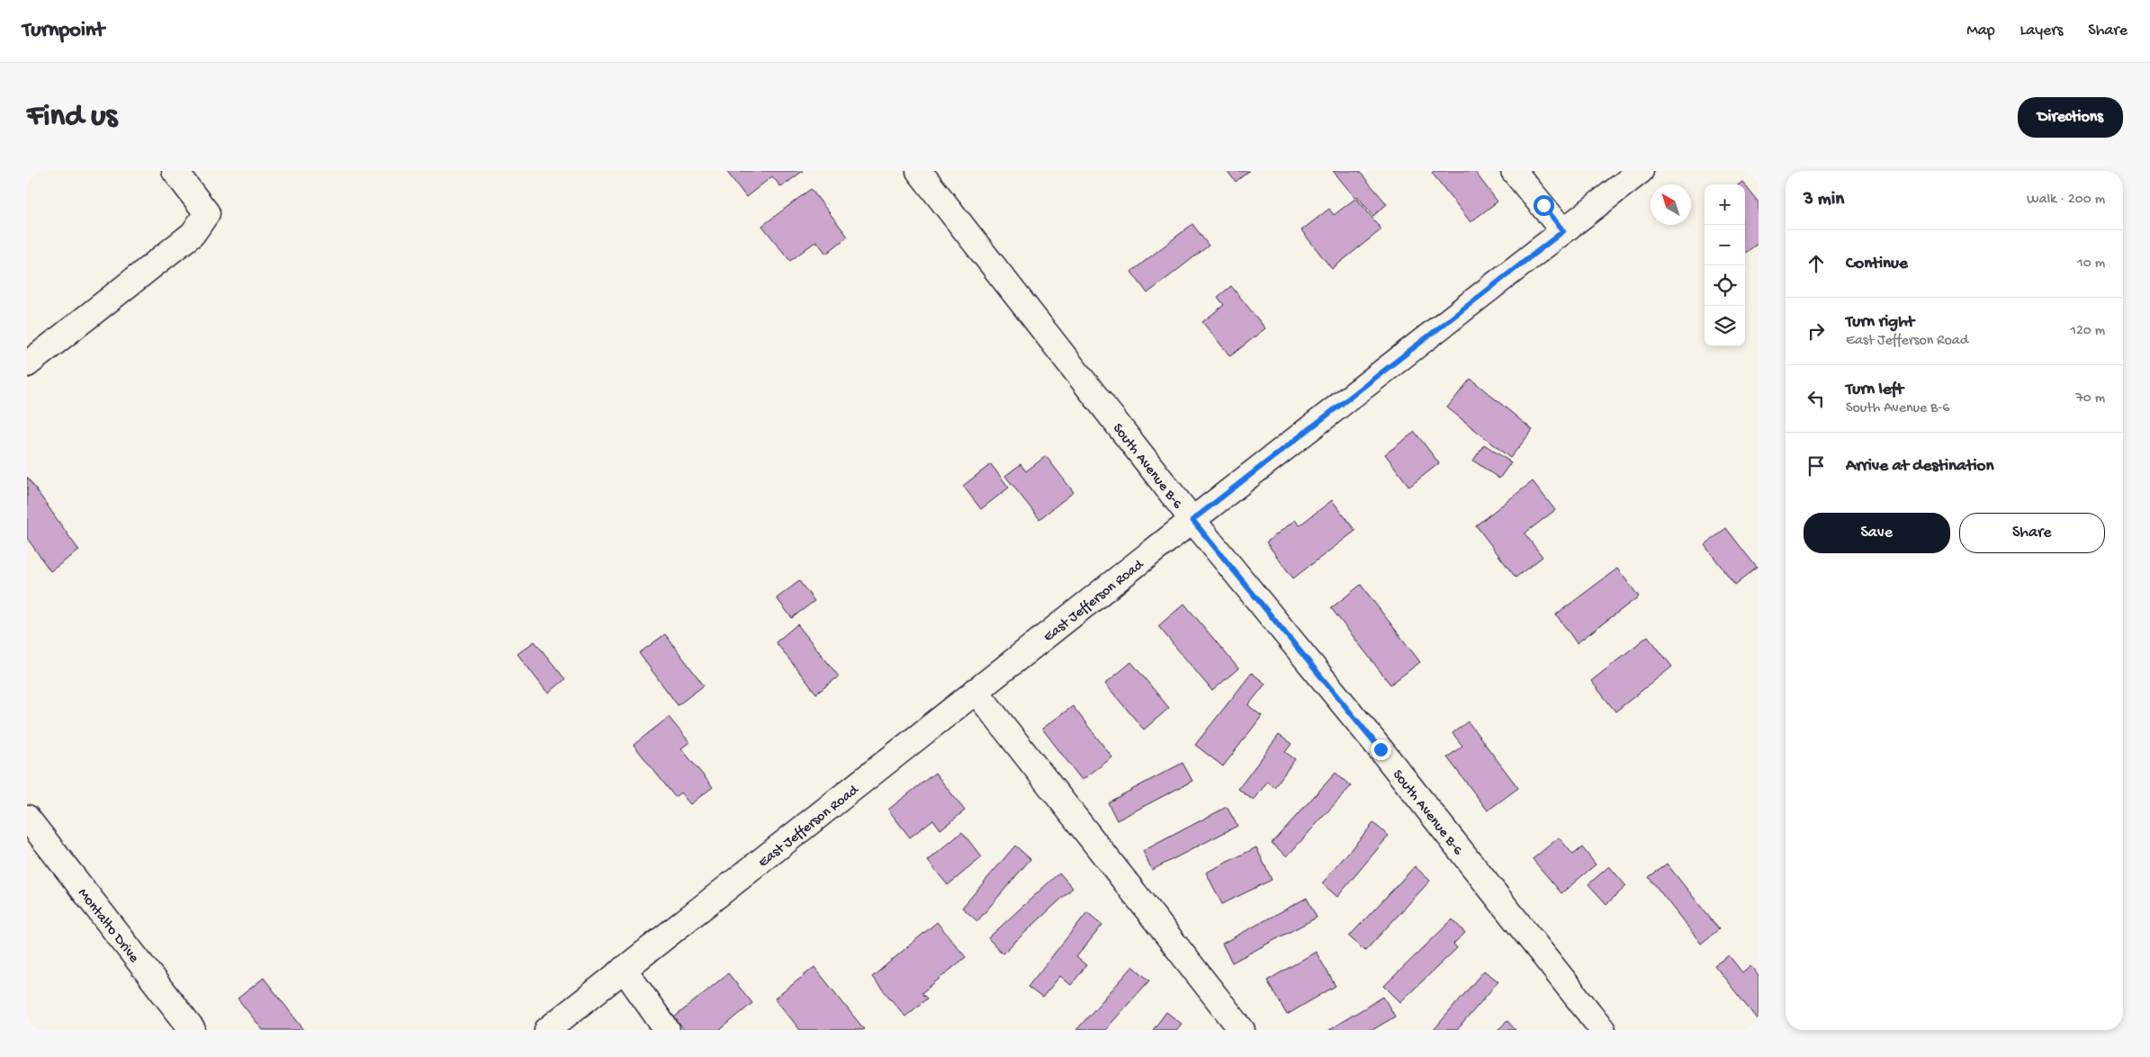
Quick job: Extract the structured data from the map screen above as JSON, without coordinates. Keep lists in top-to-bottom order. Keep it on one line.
{"streets":{"street":["South Avenue B-6","East Jefferson Road","Montalto Drive"]},"crossings":[["South Avenue B-6","East Jefferson Road"]],"north":"top left","page":{"header":"Turnpoint","nav":["Map","Layers","Share"],"buttons":["Directions",["Save","Share"]],"title":"Find us","heading":["3 min","Walk · 200 m"],"map_buttons":["+","−"],"list":[["Continue","10 m"],["Turn right","East Jefferson Road","120 m"],["Turn left","South Avenue B-6","70 m"],"Arrive at destination"]}}
